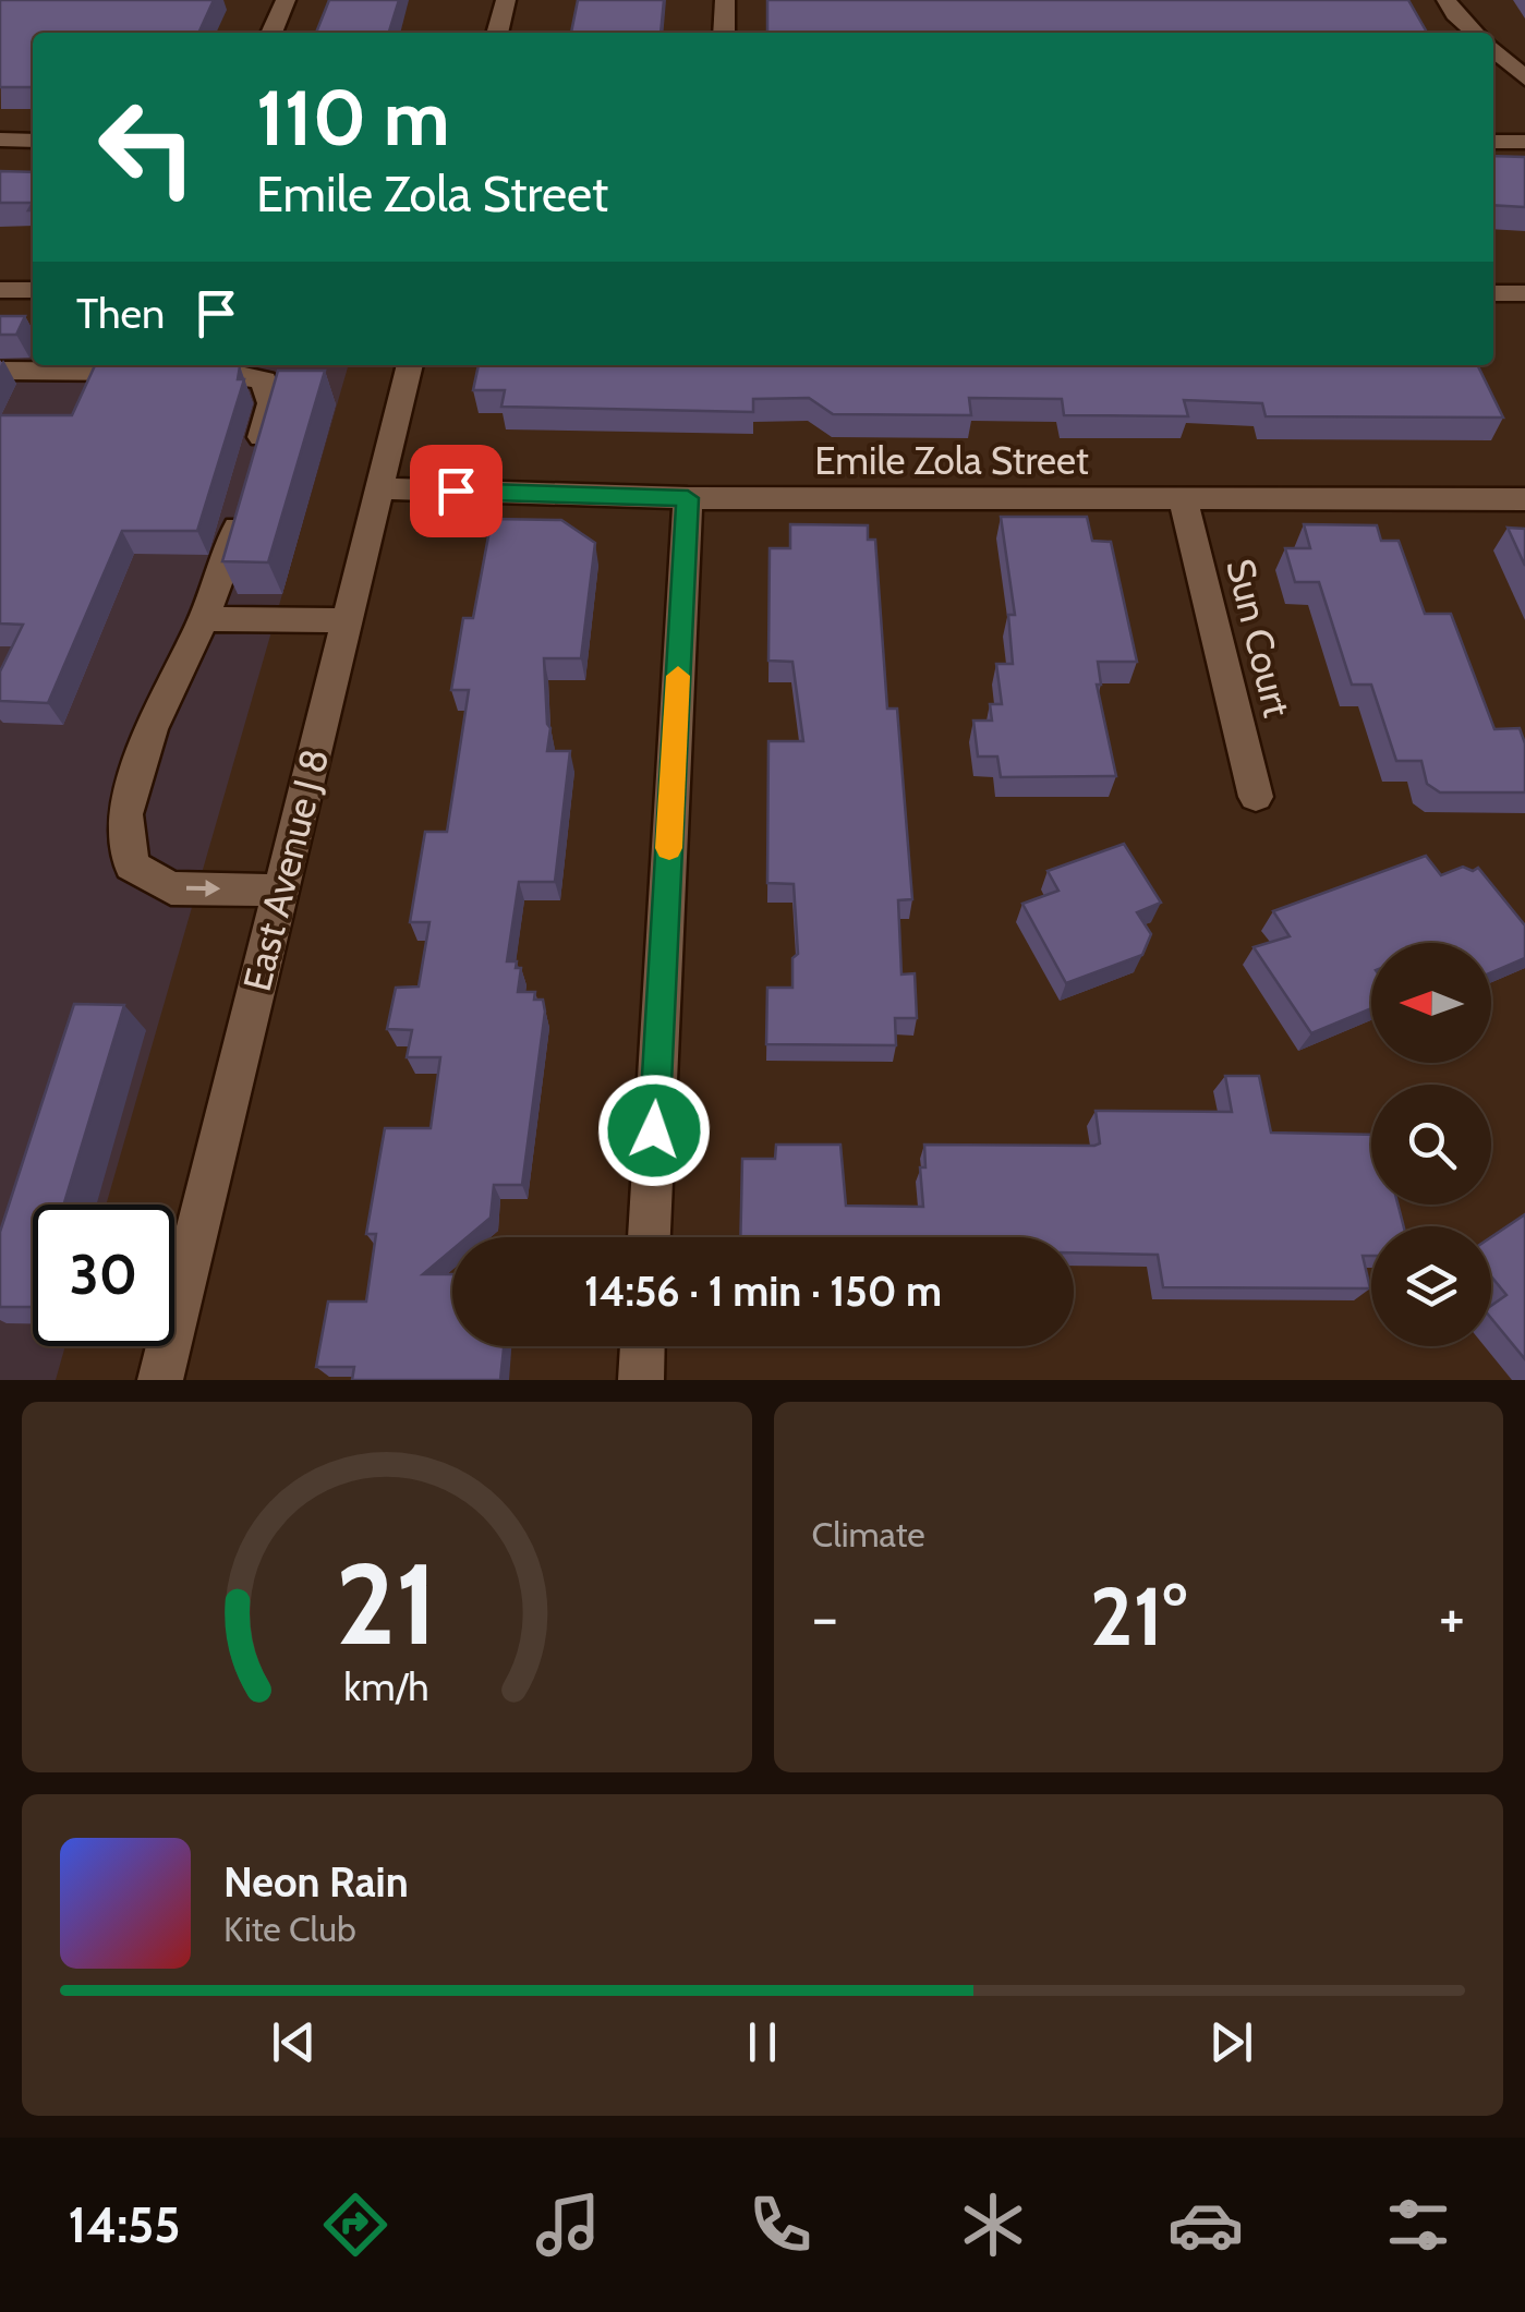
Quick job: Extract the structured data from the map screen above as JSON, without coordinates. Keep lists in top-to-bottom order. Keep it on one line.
{"streets":{"street":["Emile Zola Street","Sun Court","East Avenue J 8"]},"crossings":[["Emile Zola Street","Sun Court"],["Emile Zola Street","East Avenue J 8"]],"north":"left","page":{"turn":["110 m","Emile Zola Street"],"then":"Then","limit":"30","trip":"14:56 · 1 min · 150 m","tile":"Climate","heat":["−","21°","+"],"song":["Neon Rain","Kite Club"],"tabs":"14:55","gauge":["21","km/h"]}}
